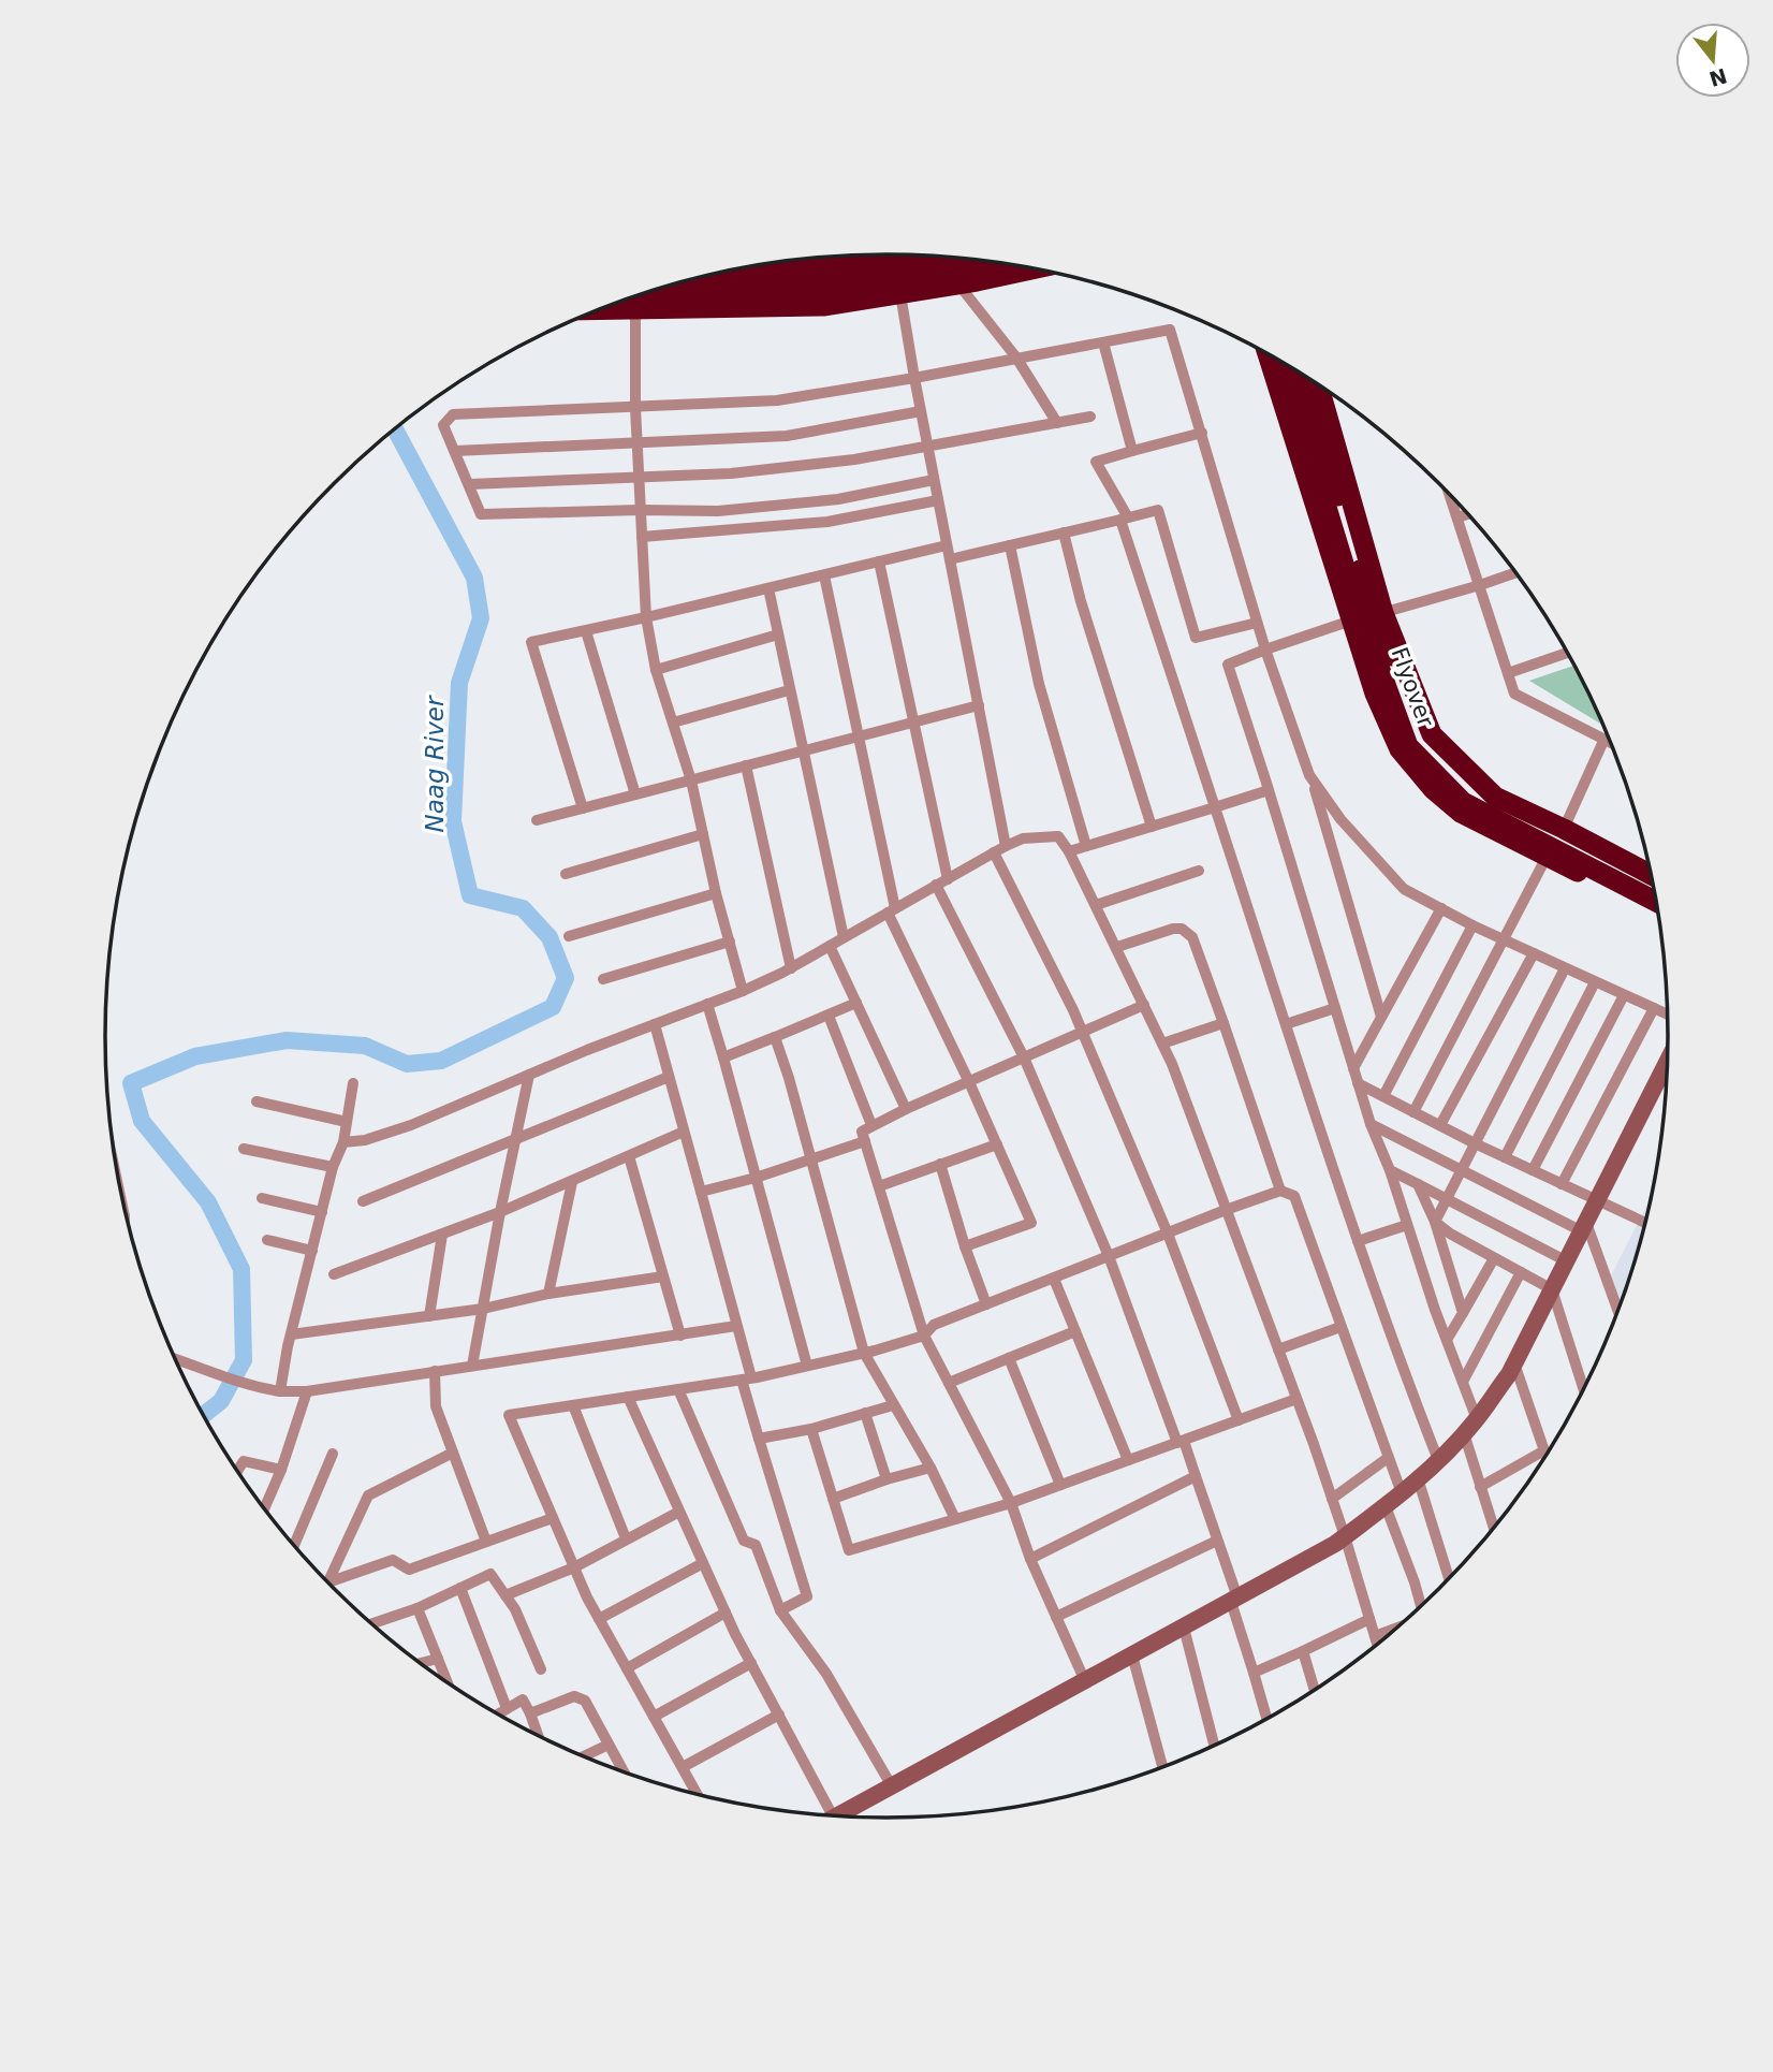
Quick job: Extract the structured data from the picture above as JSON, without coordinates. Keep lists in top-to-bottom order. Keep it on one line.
{"streets":{"highway":["Flyover"]},"water":["Naag River"],"north":"bottom"}
